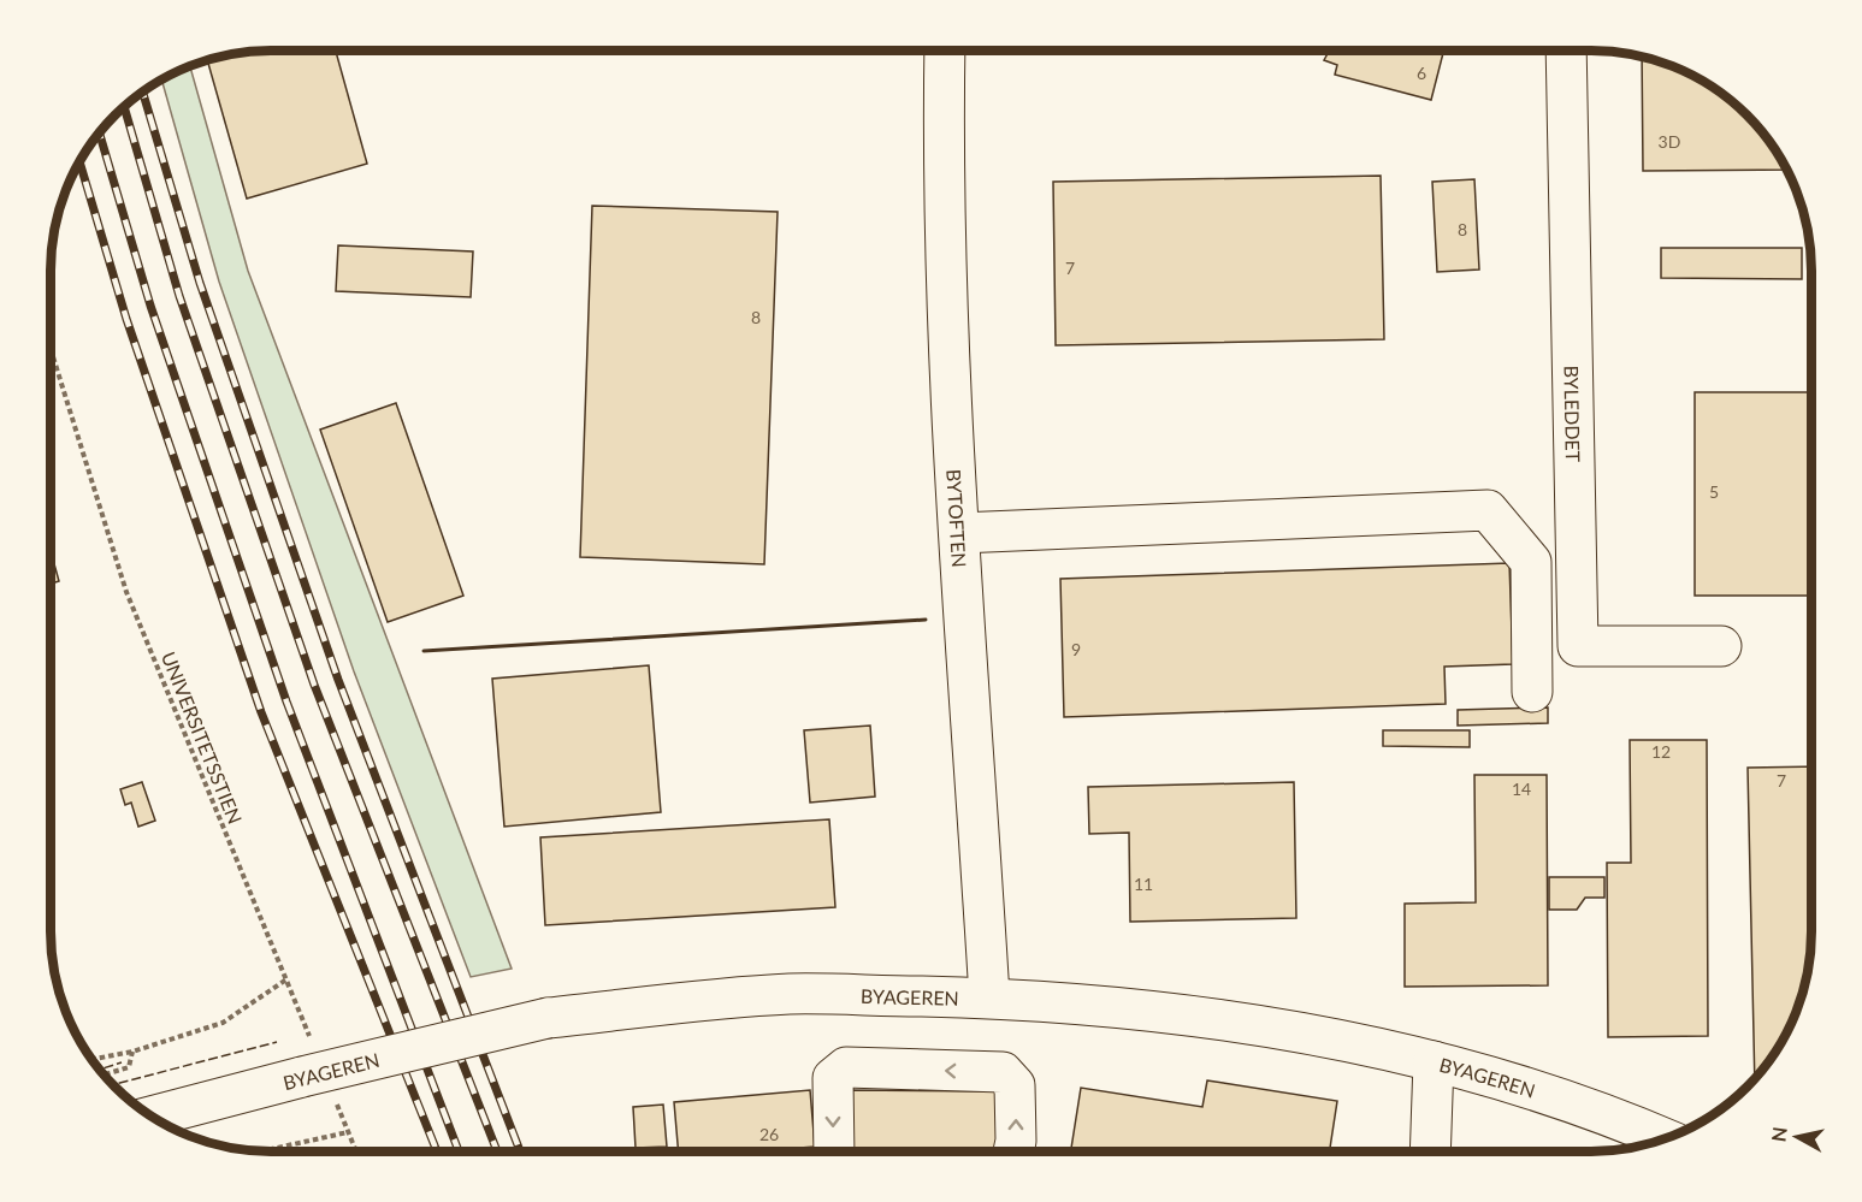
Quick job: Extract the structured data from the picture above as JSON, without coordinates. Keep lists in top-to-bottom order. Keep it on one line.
{"streets":{"street":["BYLEDDET","BYTOFTEN","BYAGEREN"],"path":["UNIVERSITETSSTIEN"]},"crossings":[["BYTOFTEN","BYAGEREN"],["UNIVERSITETSSTIEN","BYAGEREN"]],"house_numbers":["6","3D","8","7","8","5","9","12","7","14","11","26"],"north":"left"}
